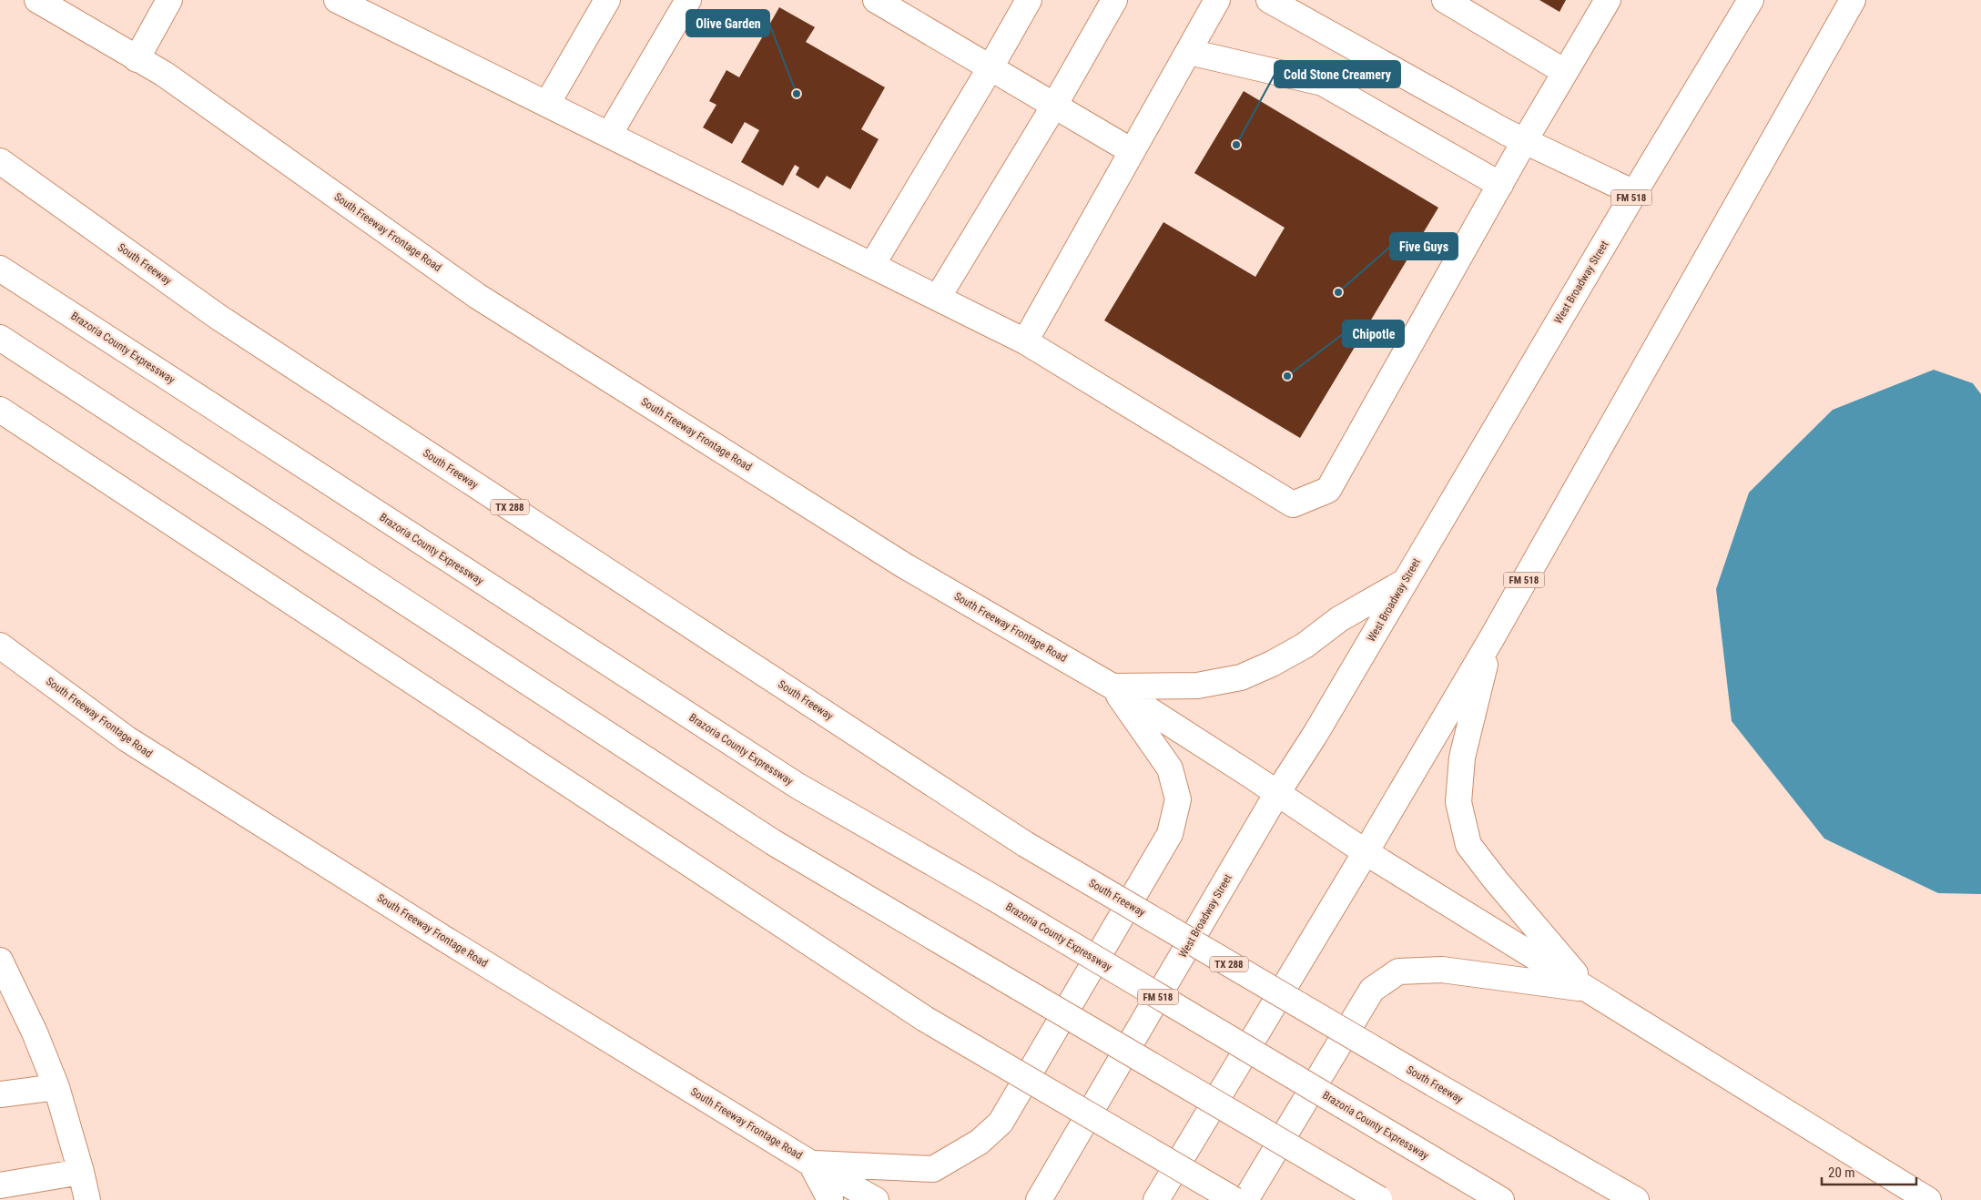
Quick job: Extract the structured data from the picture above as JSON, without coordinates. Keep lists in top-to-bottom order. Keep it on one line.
{"streets":{"main road":["FM 518","South Freeway Frontage Road","South Freeway","West Broadway Street","Brazoria County Expressway","TX 288"]},"crossings":[["FM 518","South Freeway Frontage Road"],["South Freeway Frontage Road","West Broadway Street"]],"places":["Olive Garden","Cold Stone Creamery","Five Guys","Chipotle"],"scale_bar":"20 m"}
